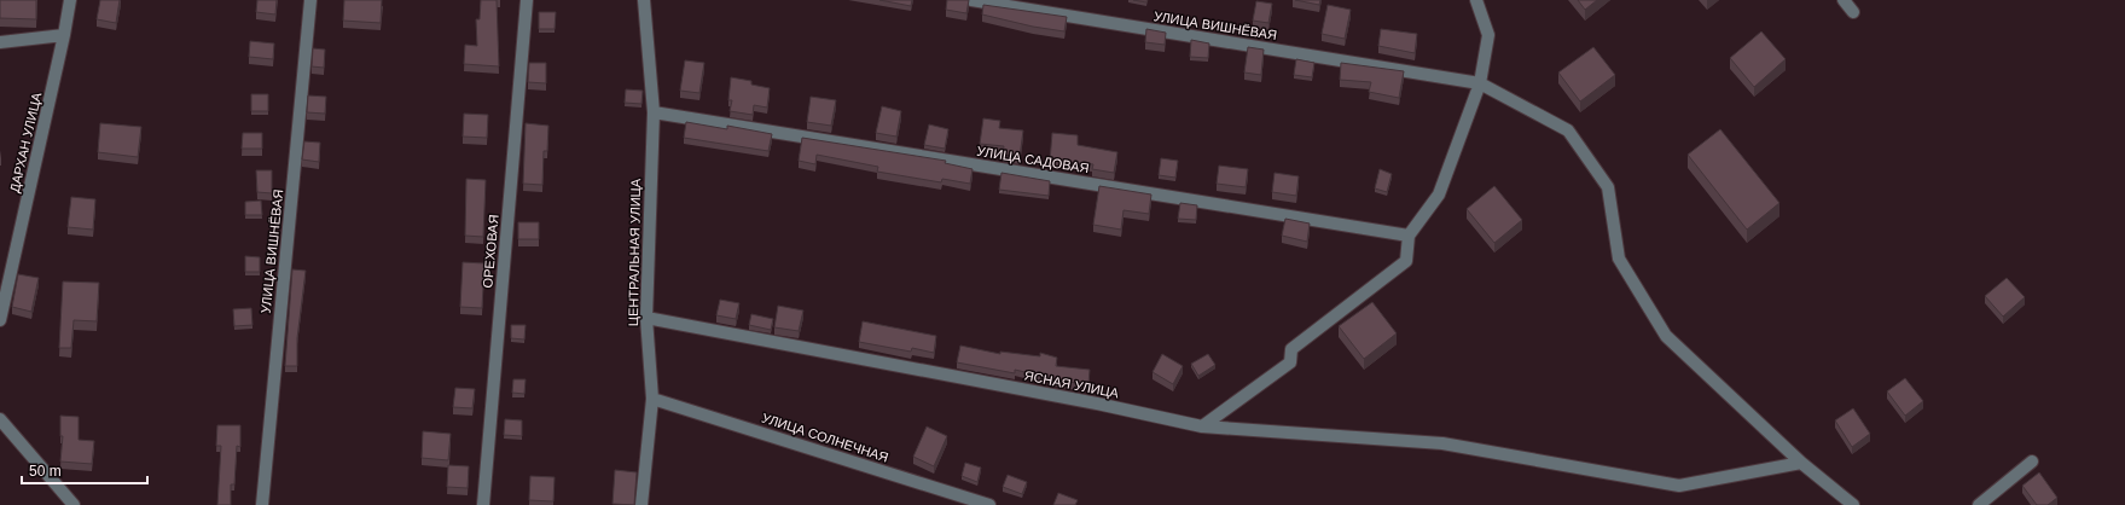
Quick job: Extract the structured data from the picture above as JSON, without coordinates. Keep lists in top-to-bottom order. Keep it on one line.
{"streets":{"street":["УЛИЦА ВИШНЁВАЯ","ДАРХАН УЛИЦА","УЛИЦА САДОВАЯ","ОРЕХОВАЯ","ЦЕНТРАЛЬНАЯ УЛИЦА","ЯСНАЯ УЛИЦА","УЛИЦА СОЛНЕЧНАЯ"]},"crossings":[["УЛИЦА ВИШНЁВАЯ","ЯСНАЯ УЛИЦА"],["УЛИЦА САДОВАЯ","ЦЕНТРАЛЬНАЯ УЛИЦА"],["ЦЕНТРАЛЬНАЯ УЛИЦА","ЯСНАЯ УЛИЦА"],["ЦЕНТРАЛЬНАЯ УЛИЦА","УЛИЦА СОЛНЕЧНАЯ"]],"scale_bar":"50 m"}
